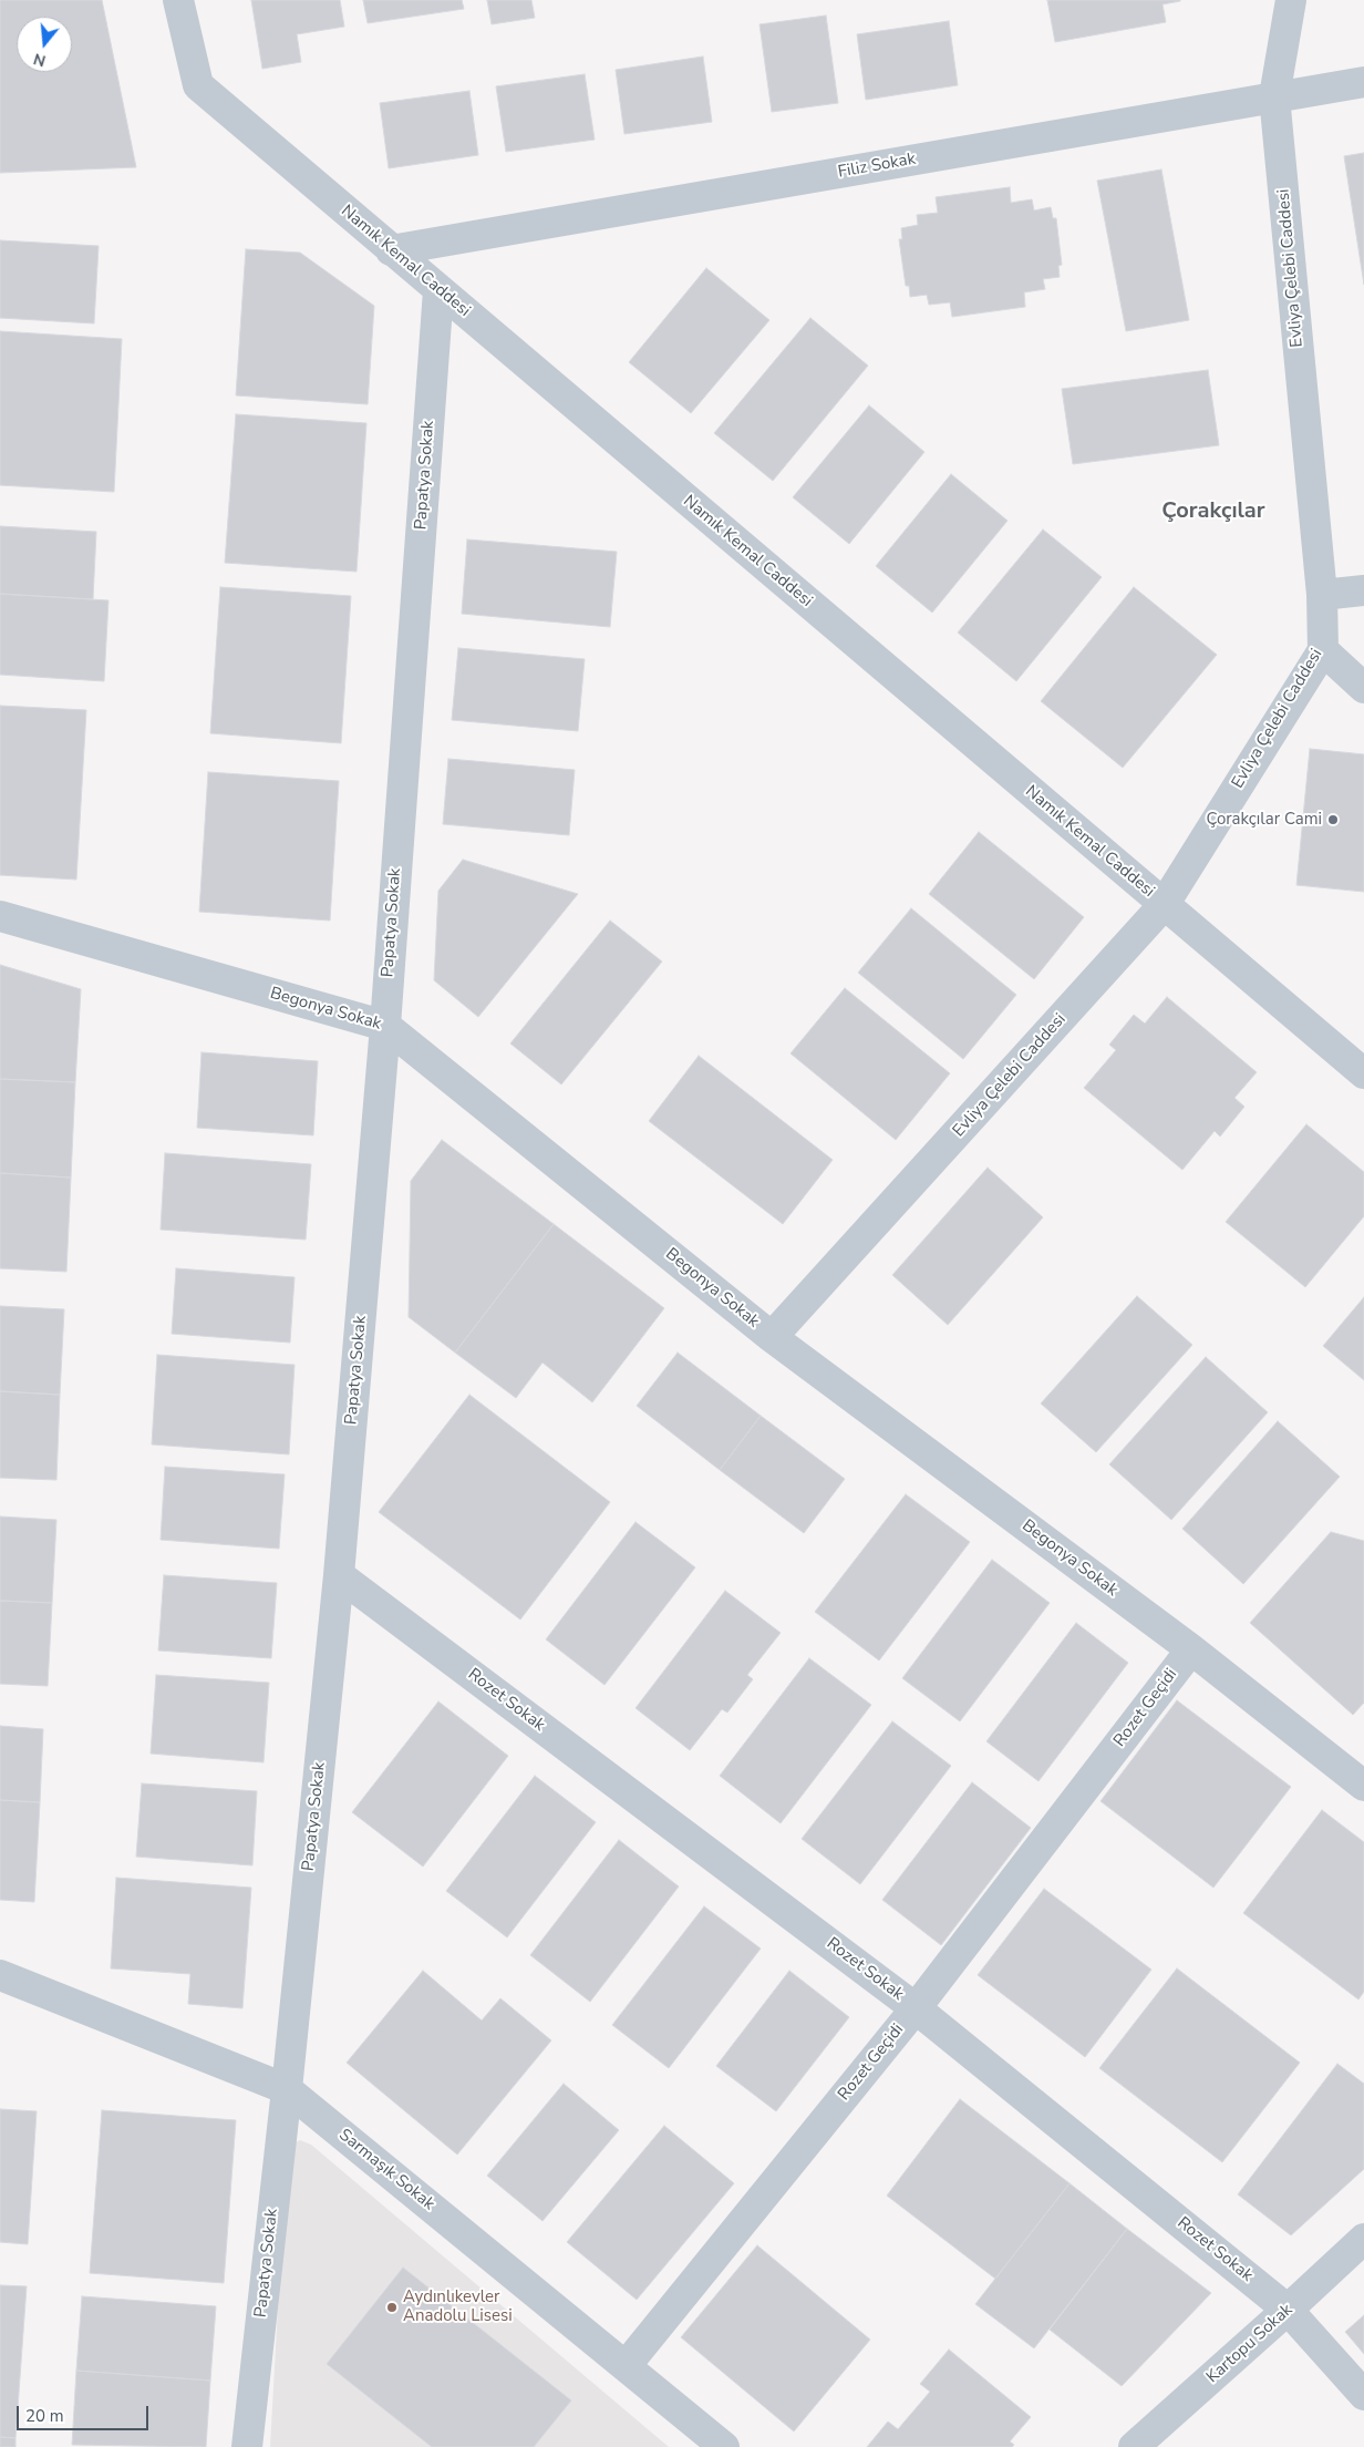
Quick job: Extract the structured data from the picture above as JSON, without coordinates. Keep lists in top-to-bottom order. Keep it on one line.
{"streets":{"street":["Filiz Sokak","Namık Kemal Caddesi","Evliya Çelebi Caddesi","Papatya Sokak","Begonya Sokak","Rozet Sokak","Rozet Geçidi","Sarmaşık Sokak","Kartopu Sokak"]},"crossings":[["Filiz Sokak","Namık Kemal Caddesi"],["Filiz Sokak","Evliya Çelebi Caddesi"],["Namık Kemal Caddesi","Evliya Çelebi Caddesi"],["Namık Kemal Caddesi","Papatya Sokak"],["Evliya Çelebi Caddesi","Begonya Sokak"],["Papatya Sokak","Begonya Sokak"],["Papatya Sokak","Rozet Sokak"],["Papatya Sokak","Sarmaşık Sokak"],["Begonya Sokak","Rozet Geçidi"],["Rozet Sokak","Rozet Geçidi"],["Rozet Sokak","Kartopu Sokak"],["Rozet Geçidi","Sarmaşık Sokak"]],"districts":["Çorakçılar"],"places":["Çorakçılar Cami","Aydınlıkevler Anadolu Lisesi"],"scale_bar":"20 m","north":"bottom"}
